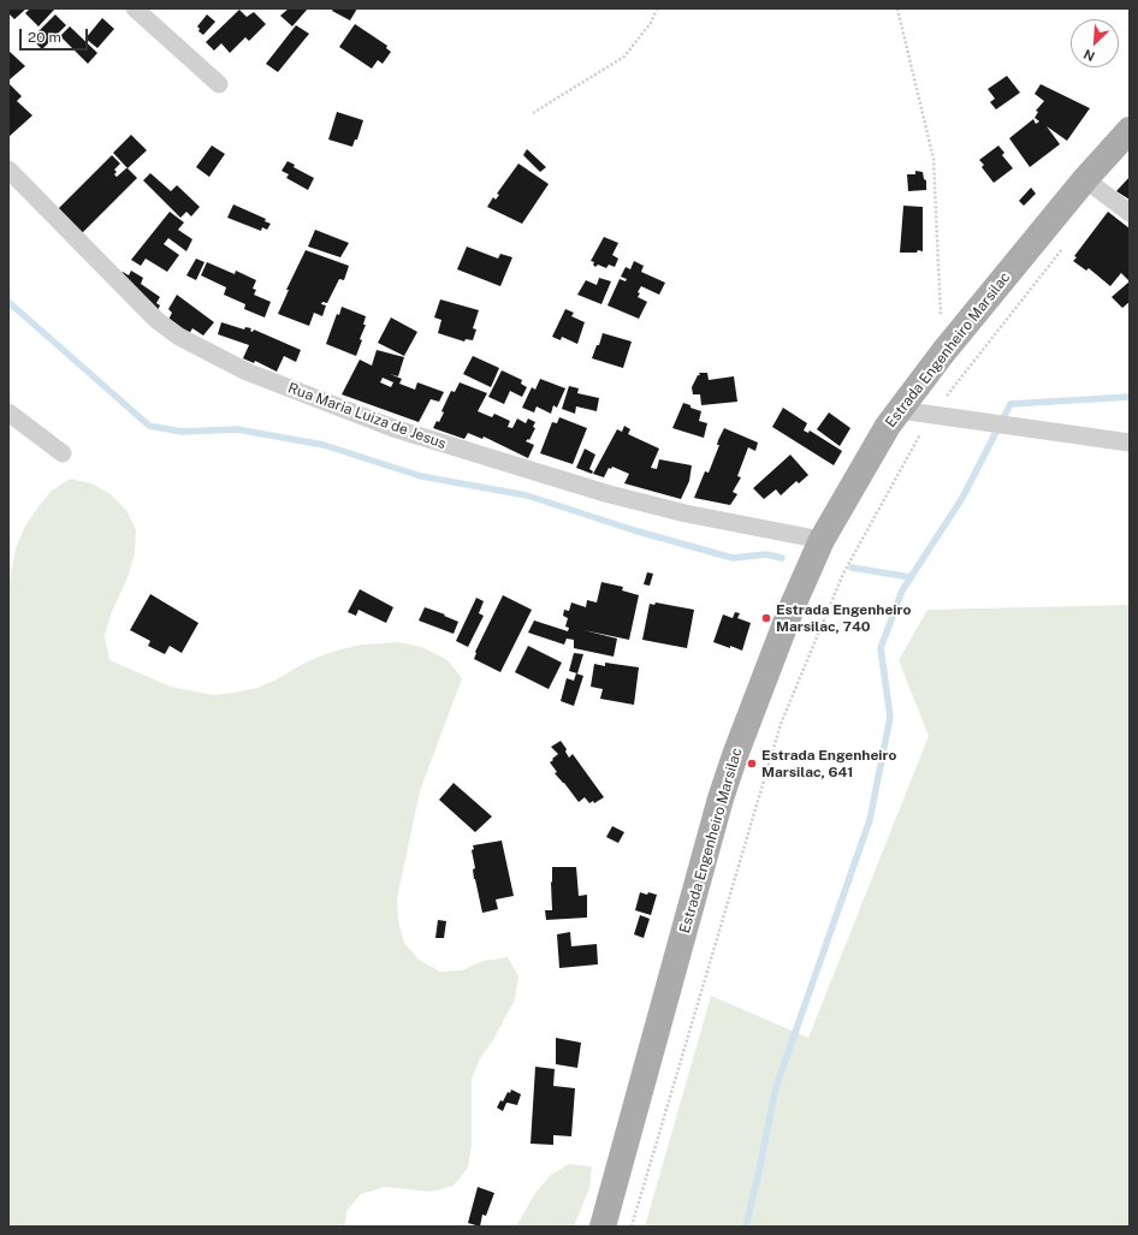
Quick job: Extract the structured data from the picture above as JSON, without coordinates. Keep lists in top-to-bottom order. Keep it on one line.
{"streets":{"main road":["Estrada Engenheiro Marsilac"],"street":["Rua Maria Luiza de Jesus"]},"crossings":[["Estrada Engenheiro Marsilac","Rua Maria Luiza de Jesus"]],"places":["Estrada Engenheiro Marsilac, 740","Estrada Engenheiro Marsilac, 641"],"scale_bar":"20 m","north":"bottom left"}
